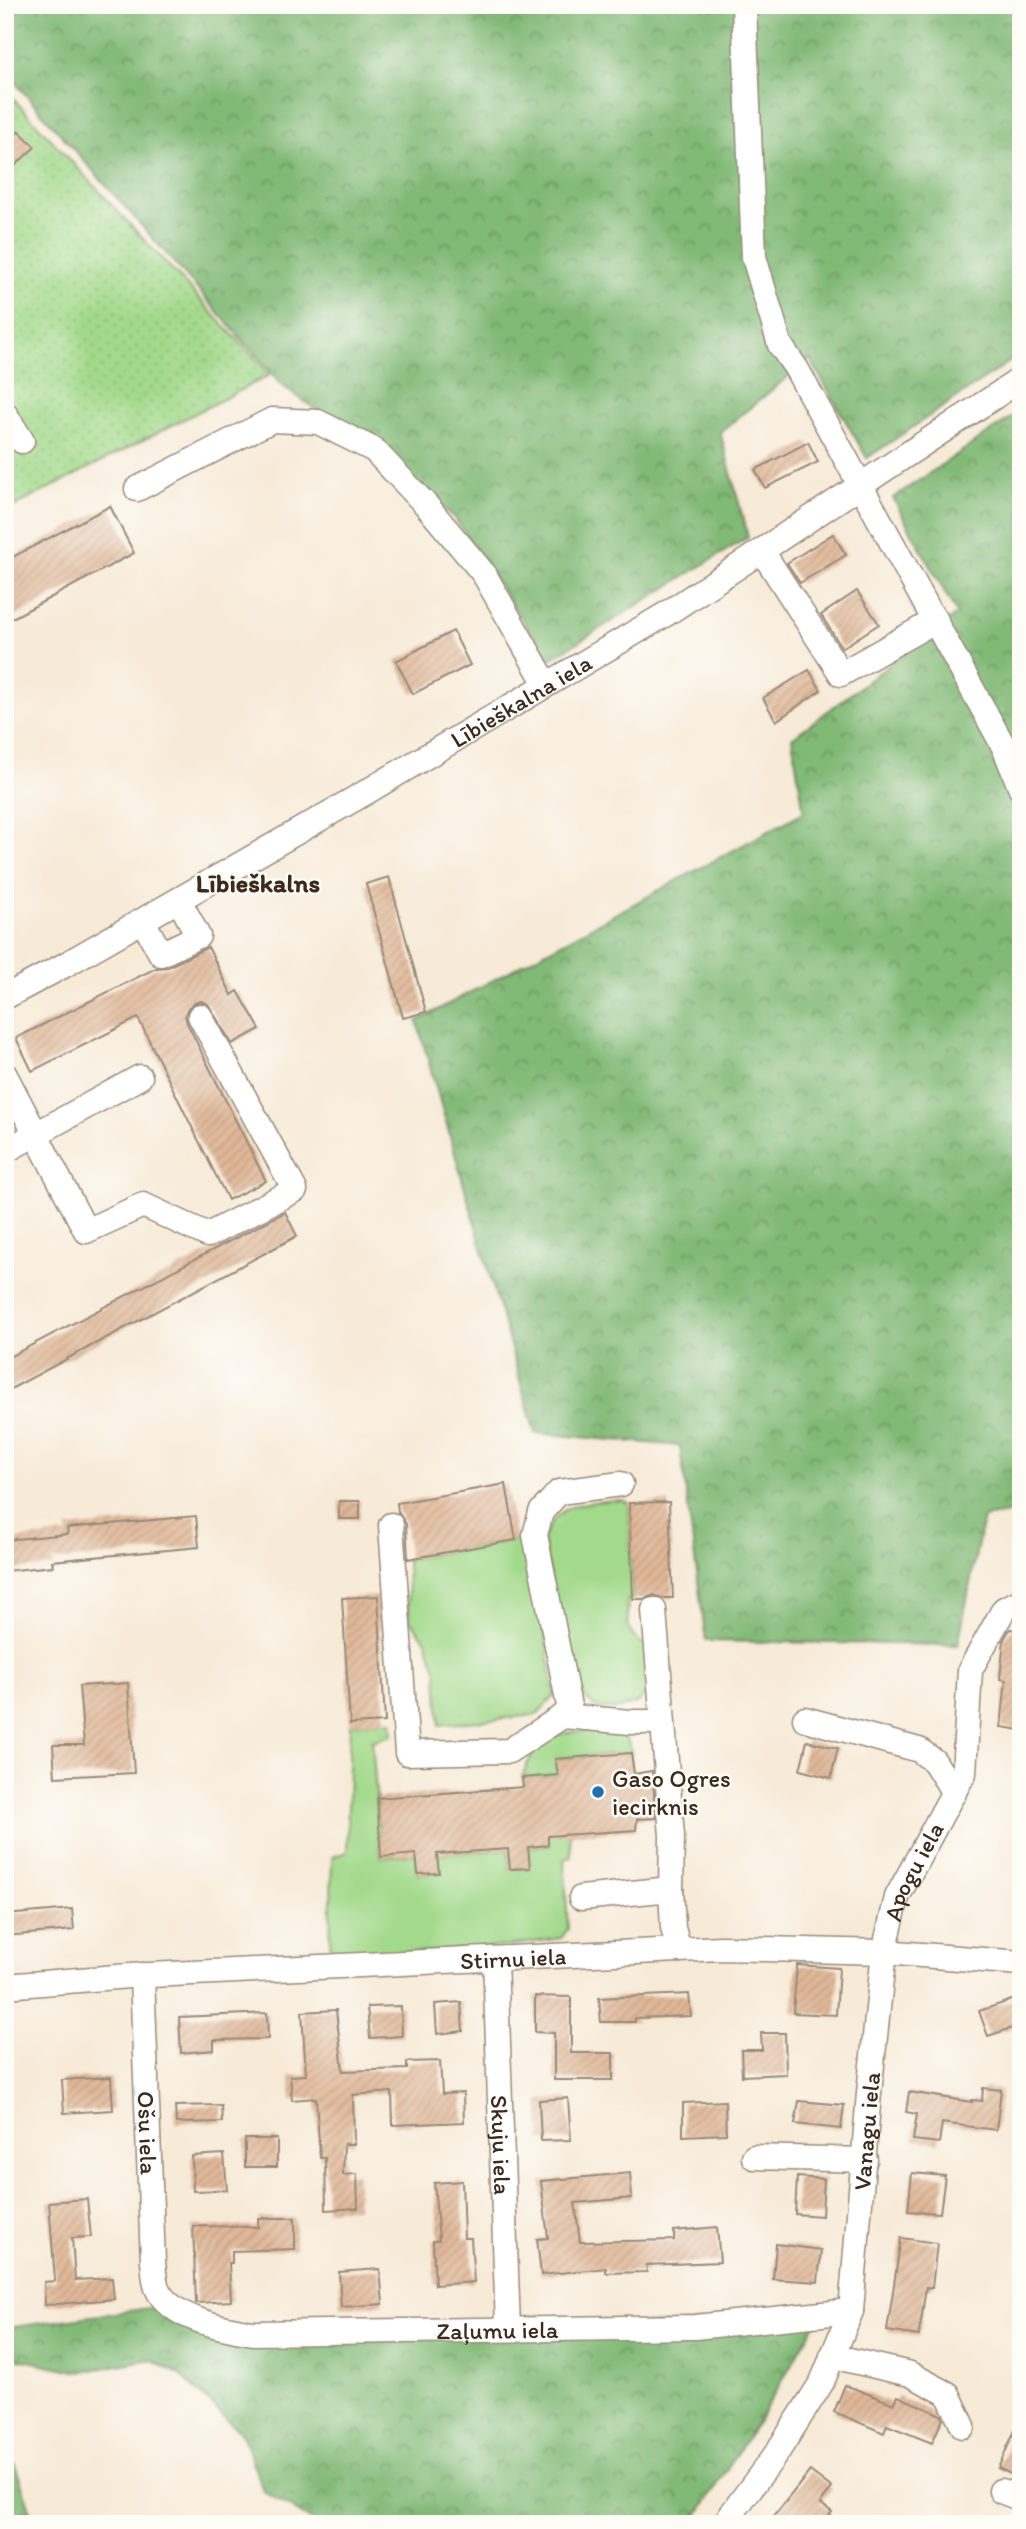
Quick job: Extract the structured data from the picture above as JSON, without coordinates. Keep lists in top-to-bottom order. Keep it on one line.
{"streets":{"street":["Lībieškalna iela","Apogu iela","Stirnu iela","Vanagu iela","Ošu iela","Skuju iela","Zaļumu iela"]},"crossings":[["Apogu iela","Stirnu iela"],["Apogu iela","Vanagu iela"],["Stirnu iela","Vanagu iela"],["Stirnu iela","Ošu iela"],["Stirnu iela","Skuju iela"],["Vanagu iela","Zaļumu iela"],["Ošu iela","Zaļumu iela"],["Skuju iela","Zaļumu iela"]],"districts":["Lībieškalns"],"places":["Gaso Ogres iecirknis"]}
